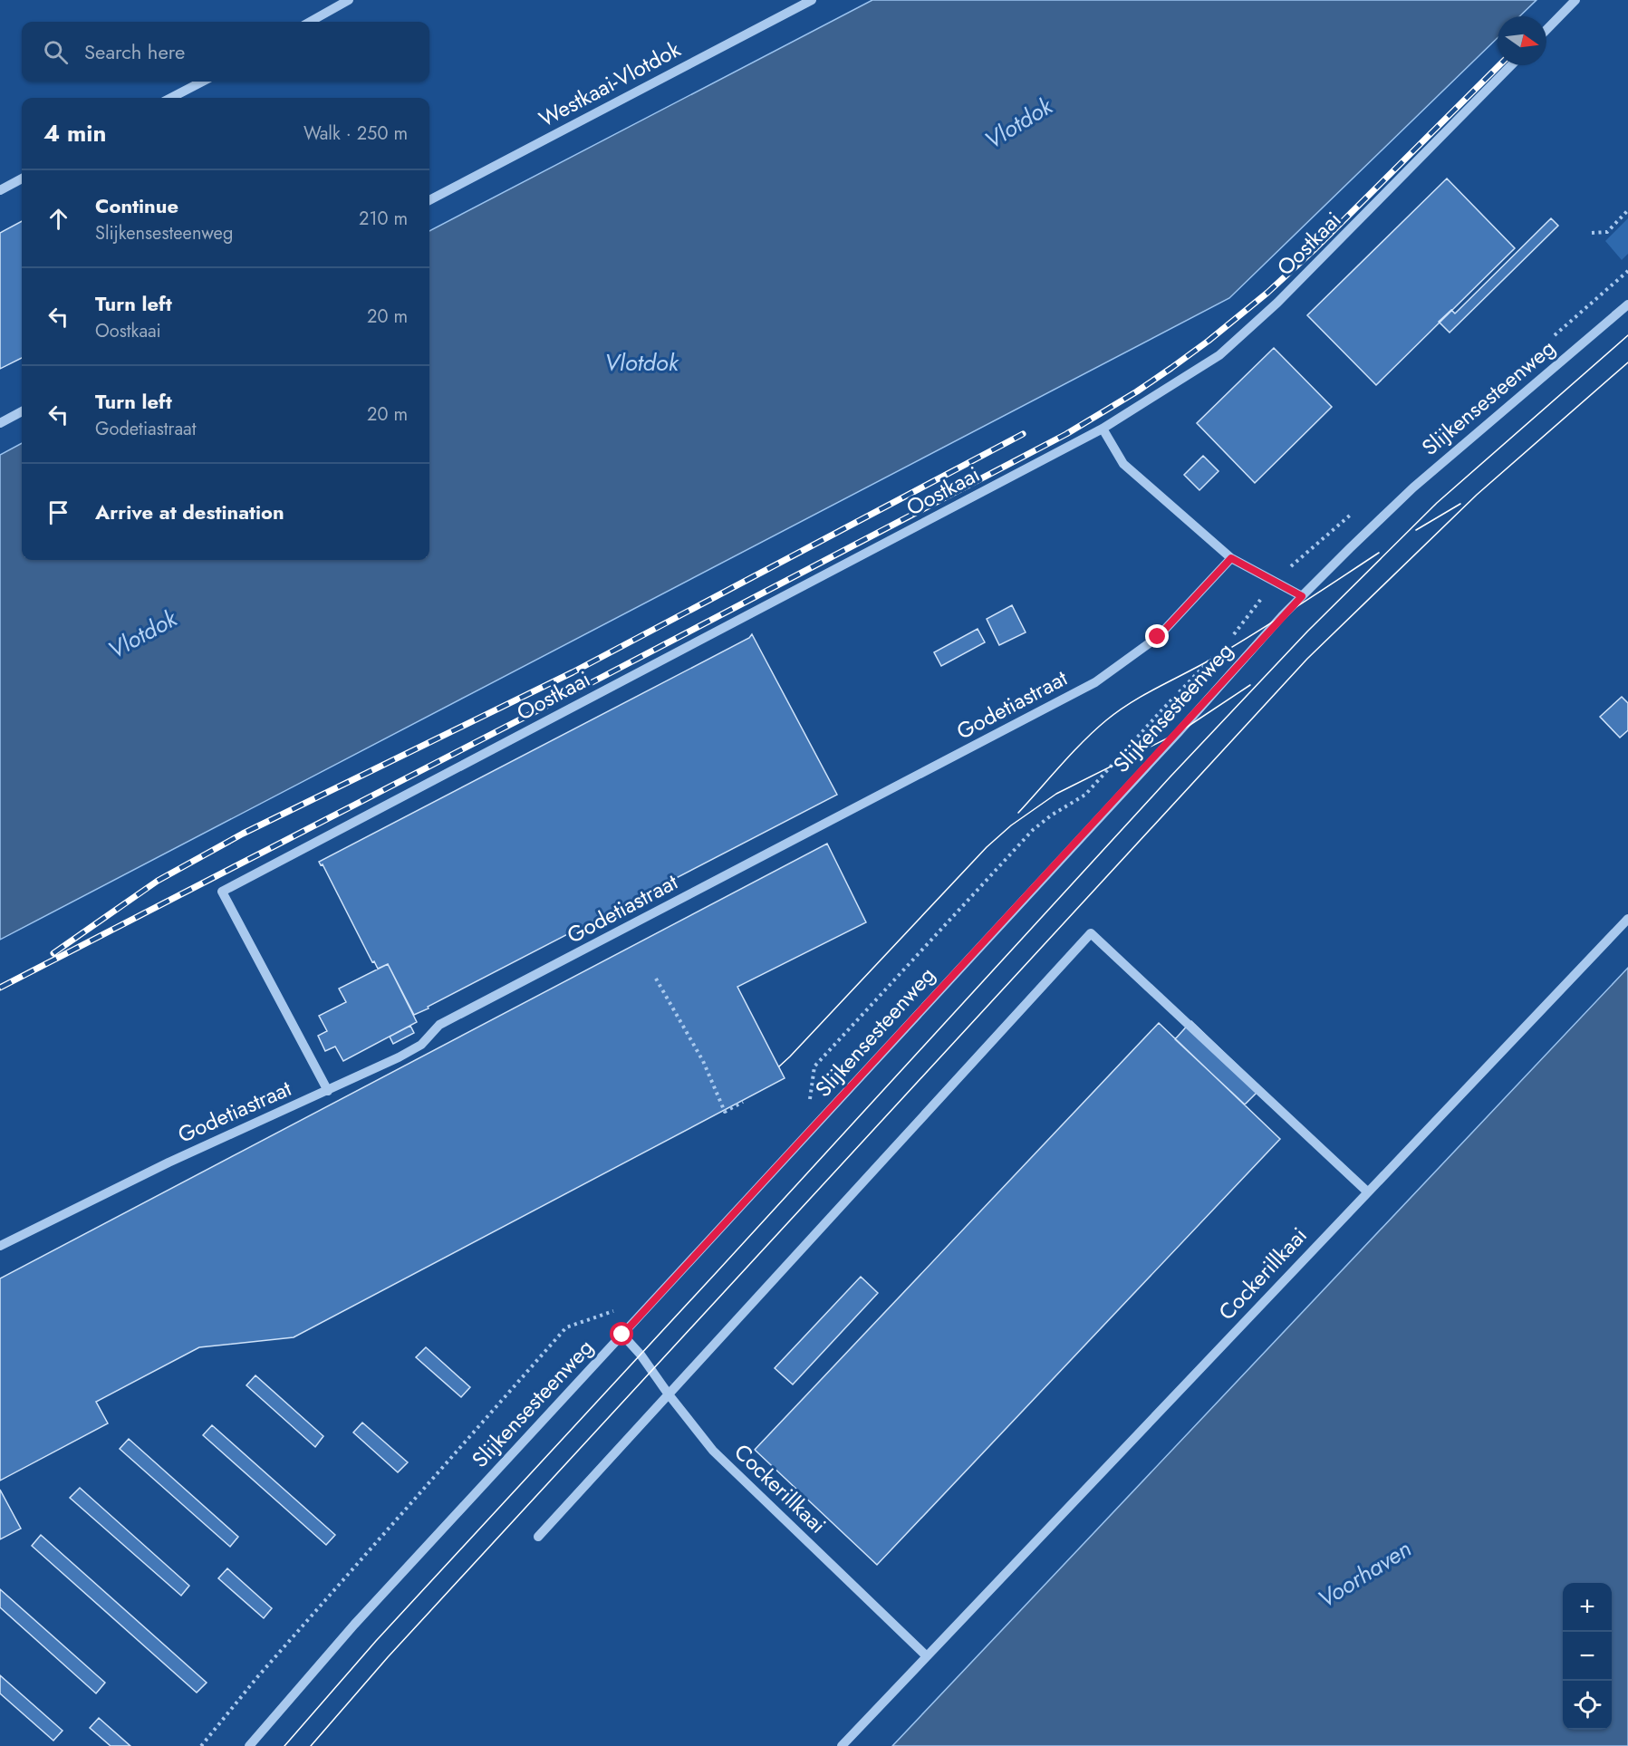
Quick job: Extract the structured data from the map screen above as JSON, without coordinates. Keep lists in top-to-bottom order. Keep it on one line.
{"streets":{"street":["Westkaai-Vlotdok","Oostkaai","Slijkensesteenweg","Godetiastraat","Cockerillkaai"]},"crossings":[["Oostkaai","Godetiastraat"],["Slijkensesteenweg","Cockerillkaai"]],"water":["Vlotdok","Voorhaven"],"north":"right","page":{"search":"Search here","heading":["4 min","Walk · 250 m"],"list":[["Continue","Slijkensesteenweg","210 m"],["Turn left","Oostkaai","20 m"],["Turn left","Godetiastraat","20 m"],"Arrive at destination"],"map_buttons":["+","−"]}}
